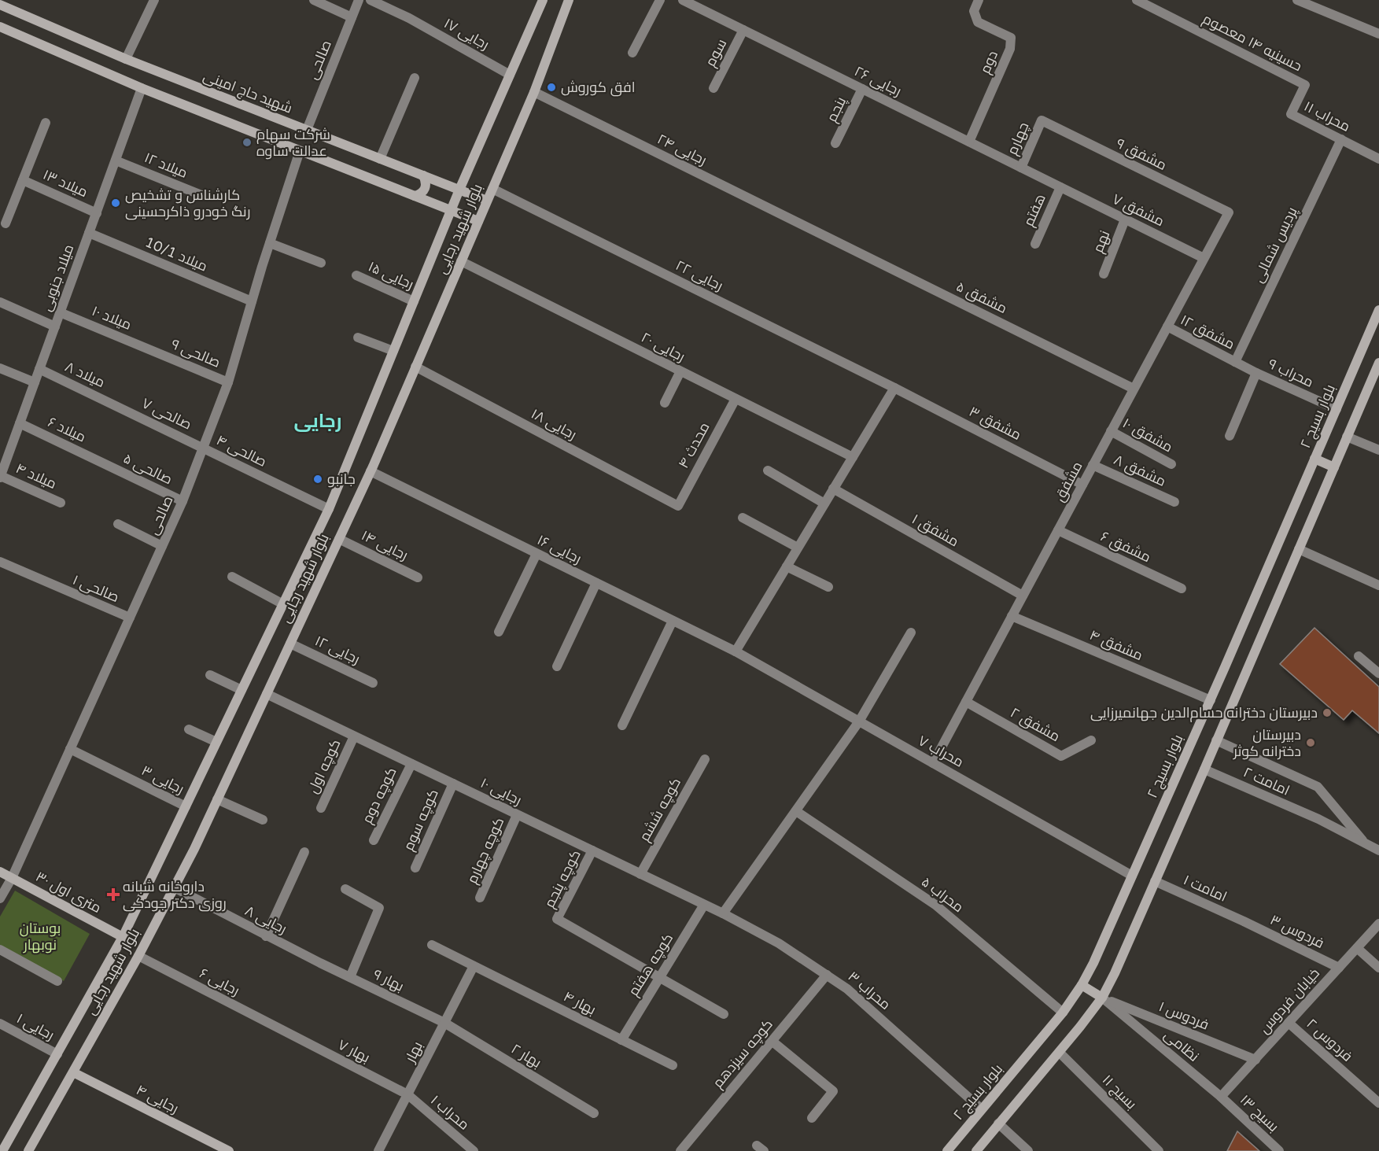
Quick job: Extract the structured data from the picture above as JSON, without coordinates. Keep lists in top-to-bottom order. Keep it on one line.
{"streets":{"main road":["شهید حاج امینی","بلوار شهید رجایی","بلوار بسیج ۲","۳۰ متری اول","رجایی ۴"],"street":["رجایی ۱۷","حسینیه ۱۴ معصوم","سوم","صالحی","دوم","رجایی ۲۶","پنجم","محراب ۱۱","چهارم","رجایی ۲۴","مشفق ۹","میلاد ۱۲","میلاد ۱۳","هفتم","مشفق ۷","نهم","پردیس شمالی","میلاد 10/1","رجایی ۱۵","رجایی ۲۲","میلاد جنوبی","مشفق ۵","میلاد ۱۰","مشفق ۱۲","رجایی ۲۰","صالحی ۹","محراب ۹","میلاد ۸","صالحی ۷","مشفق ۳","رجایی ۱۸","میلاد ۶","مشفق ۱۰","محدث ۴","صالحی ۴","صالحی ۵","مشفق ۸","میلاد ۴","مشفق","مشفق ۱","رجایی ۱۴","مشفق ۶","رجایی ۱۶","صالحی ۱","مشفق ۴","رجایی ۱۲","مشفق ۲","محراب ۷","کوچه اول","رجایی ۳","امامت ۲","رجایی ۱۰","کوچه دوم","کوچه ششم","کوچه سوم","کوچه چهارم","کوچه پنجم","امامت ۱","محراب ۵","رجایی ۸","فردوس ۳","کوچه هفتم","بهار ۹","رجایی ۶","محراب ۳","خیابان فردوس","بهار ۴","فردوس ۱","رجایی ۱","فردوس ۲","نظامی","بهار ۷","بهار","کوچه سیزدهم","بهار ۲","۱۱ بسیج","محراب ۱","۱۳ بسیج"]},"crossings":[["رجایی ۱۷","بلوار شهید رجایی"],["حسینیه ۱۴ معصوم","محراب ۱۱"],["سوم","رجایی ۲۶"],["صالحی","شهید حاج امینی"],["صالحی","میلاد 10/1"],["صالحی","صالحی ۹"],["صالحی","صالحی ۷"],["صالحی","صالحی ۴"],["صالحی","صالحی ۵"],["صالحی","صالحی ۱"],["صالحی","رجایی ۳"],["صالحی","۳۰ متری اول"],["دوم","رجایی ۲۶"],["رجایی ۲۶","پنجم"],["رجایی ۲۶","چهارم"],["رجایی ۲۶","هفتم"],["رجایی ۲۶","مشفق ۷"],["شهید حاج امینی","بلوار شهید رجایی"],["محراب ۱۱","پردیس شمالی"],["چهارم","مشفق ۹"],["رجایی ۲۴","بلوار شهید رجایی"],["رجایی ۲۴","مشفق ۵"],["مشفق ۹","مشفق"],["میلاد ۱۲","میلاد جنوبی"],["میلاد ۱۳","میلاد جنوبی"],["هفتم","مشفق ۷"],["مشفق ۷","نهم"],["مشفق ۷","مشفق"],["بلوار شهید رجایی","رجایی ۱۵"],["بلوار شهید رجایی","رجایی ۲۲"],["بلوار شهید رجایی","رجایی ۲۰"],["بلوار شهید رجایی","رجایی ۱۸"],["بلوار شهید رجایی","صالحی ۴"],["بلوار شهید رجایی","رجایی ۱۴"],["بلوار شهید رجایی","رجایی ۱۶"],["بلوار شهید رجایی","رجایی ۱۲"],["بلوار شهید رجایی","رجایی ۳"],["بلوار شهید رجایی","رجایی ۱۰"],["بلوار شهید رجایی","۳۰ متری اول"],["بلوار شهید رجایی","رجایی ۸"],["بلوار شهید رجایی","رجایی ۶"],["بلوار شهید رجایی","رجایی ۱"],["بلوار شهید رجایی","رجایی ۴"],["پردیس شمالی","مشفق ۱۲"],["پردیس شمالی","محراب ۹"],["میلاد 10/1","میلاد جنوبی"],["رجایی ۲۲","مشفق ۳"],["میلاد جنوبی","میلاد ۱۰"],["میلاد جنوبی","میلاد ۸"],["میلاد جنوبی","میلاد ۶"],["میلاد جنوبی","میلاد ۴"],["مشفق ۵","مشفق"],["میلاد ۱۰","صالحی ۹"],["مشفق ۱۲","محراب ۹"],["مشفق ۱۲","مشفق"],["رجایی ۲۰","محدث ۴"],["محراب ۹","بلوار بسیج ۲"],["میلاد ۸","صالحی ۷"],["صالحی ۷","صالحی ۴"],["بلوار بسیج ۲","مشفق ۴"],["بلوار بسیج ۲","محراب ۷"],["بلوار بسیج ۲","محراب ۵"],["بلوار بسیج ۲","محراب ۳"],["مشفق ۳","مشفق"],["رجایی ۱۸","محدث ۴"],["میلاد ۶","صالحی ۵"],["مشفق ۱۰","مشفق"],["مشفق ۸","مشفق"],["مشفق","مشفق ۱"],["مشفق","مشفق ۶"],["مشفق","مشفق ۴"],["مشفق","مشفق ۲"],["مشفق","محراب ۷"],["رجایی ۱۶","محراب ۷"],["کوچه اول","رجایی ۱۰"],["رجایی ۱۰","کوچه دوم"],["رجایی ۱۰","کوچه ششم"],["رجایی ۱۰","کوچه سوم"],["رجایی ۱۰","کوچه چهارم"],["رجایی ۱۰","کوچه پنجم"],["رجایی ۱۰","کوچه هفتم"],["رجایی ۱۰","محراب ۳"],["کوچه پنجم","کوچه هفتم"],["امامت ۱","فردوس ۳"],["رجایی ۸","بهار ۹"],["فردوس ۳","خیابان فردوس"],["کوچه هفتم","بهار ۴"],["بهار ۹","بهار"],["بهار ۹","بهار ۲"],["رجایی ۶","بهار ۷"],["محراب ۳","کوچه سیزدهم"],["خیابان فردوس","فردوس ۱"],["خیابان فردوس","فردوس ۲"],["خیابان فردوس","نظامی"],["خیابان فردوس","۱۳ بسیج"],["بهار ۴","بهار"],["فردوس ۱","نظامی"],["نظامی","۱۳ بسیج"],["بهار ۷","بهار"],["بهار ۷","محراب ۱"],["بهار","بهار ۲"],["بهار","محراب ۱"]],"districts":["رجایی"],"parks":["بوستان نوبهار"],"places":{"other":["افق کوروش","شرکت سهام عدالت ساوه","کارشناس و تشخیص رنگ خودرو ذاکرحسینی","جانبو","دبیرستان دخترانه حسام‌الدین جهانمیرزایی","دبیرستان دخترانه کوثر"],"health":["داروخانه شبانه روزی دکتر جودکی"]}}
